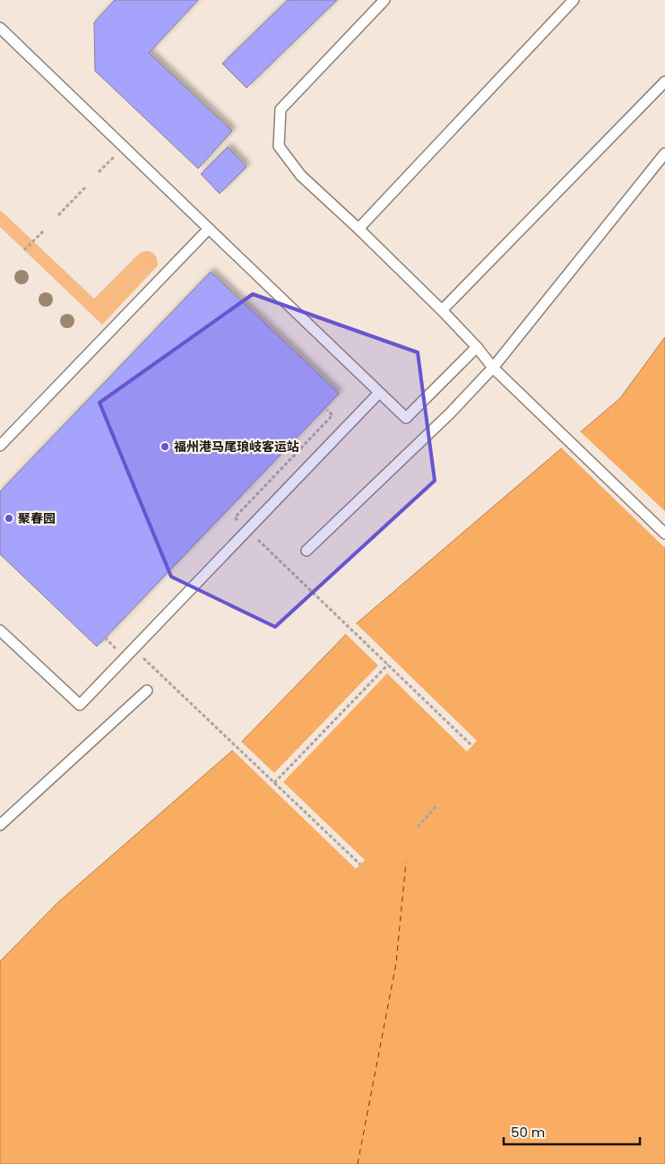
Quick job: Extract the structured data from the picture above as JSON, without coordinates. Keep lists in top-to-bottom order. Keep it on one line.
{"places":["福州港马尾琅岐客运站","聚春园"],"scale_bar":"50 m"}
